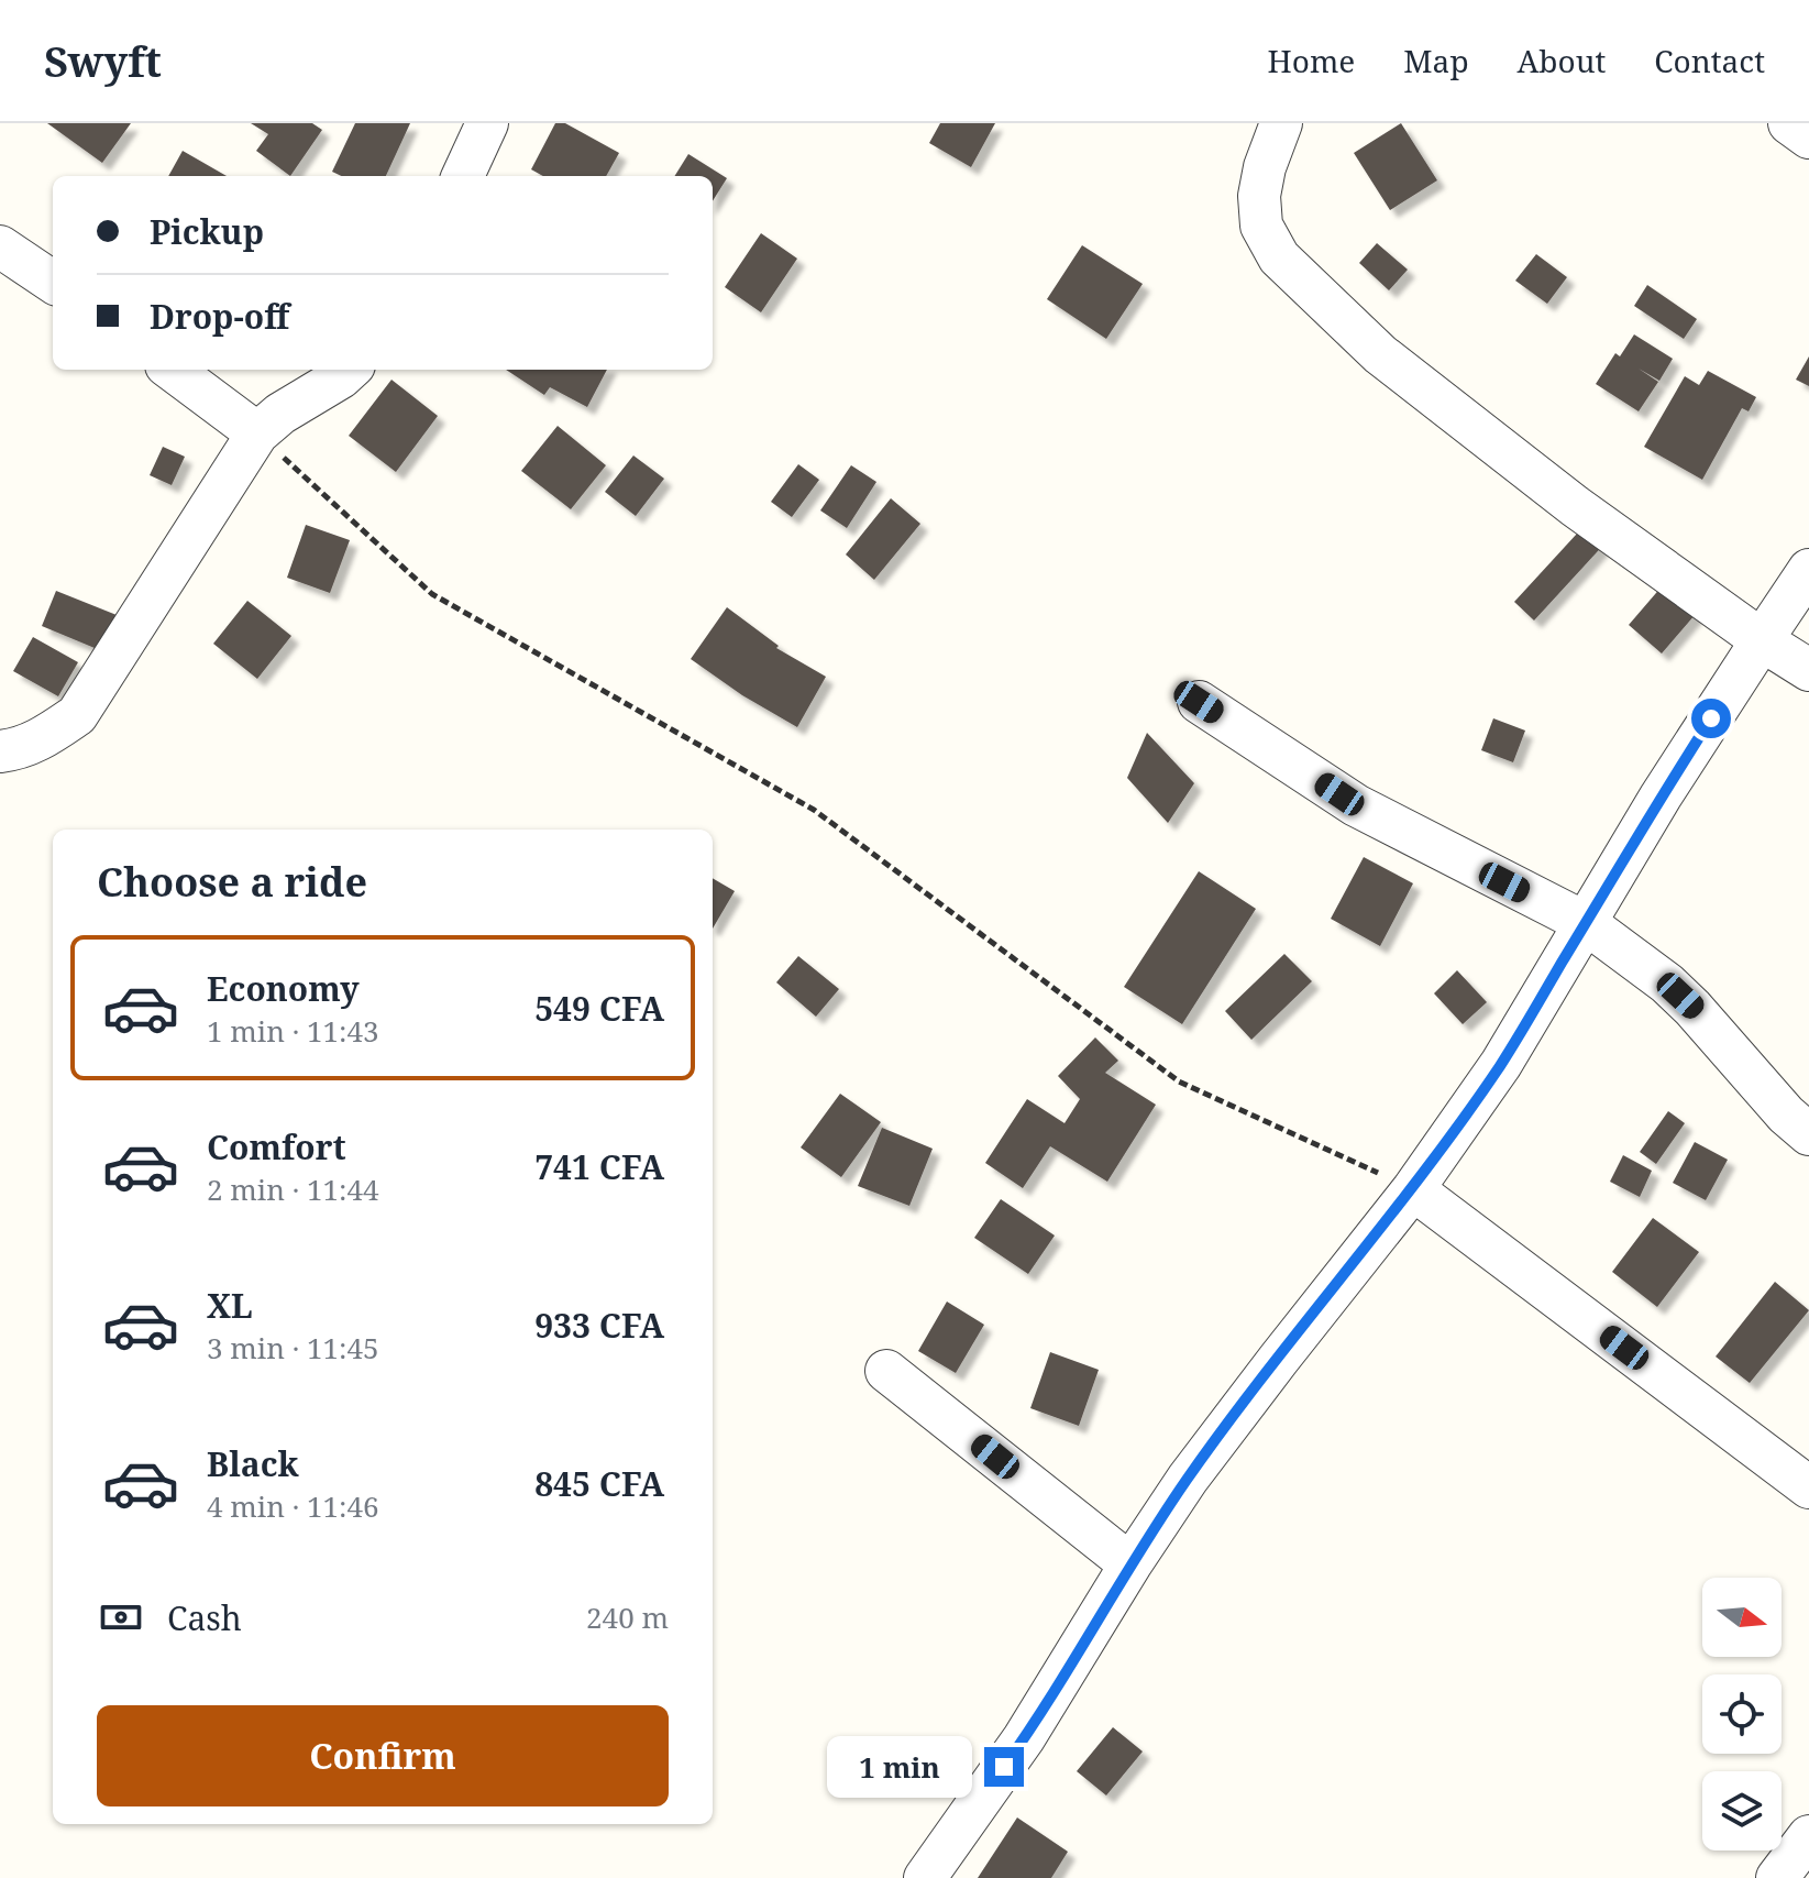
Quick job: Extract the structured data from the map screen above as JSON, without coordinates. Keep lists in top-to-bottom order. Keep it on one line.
{"north":"right","page":{"header":"Swyft","nav":["Home","Map","About","Contact"],"banner":["Pickup","Drop-off"],"heading":"Choose a ride","list":[{"name":"Economy","note":"1 min · 11:43","value":"549 CFA"},{"name":"Comfort","note":"2 min · 11:44","value":"741 CFA"},{"name":"XL","note":"3 min · 11:45","value":"933 CFA"},{"name":"Black","note":"4 min · 11:46","value":"845 CFA"}],"pay":["Cash","240 m"],"buttons":"Confirm","bubble":"1 min"}}
